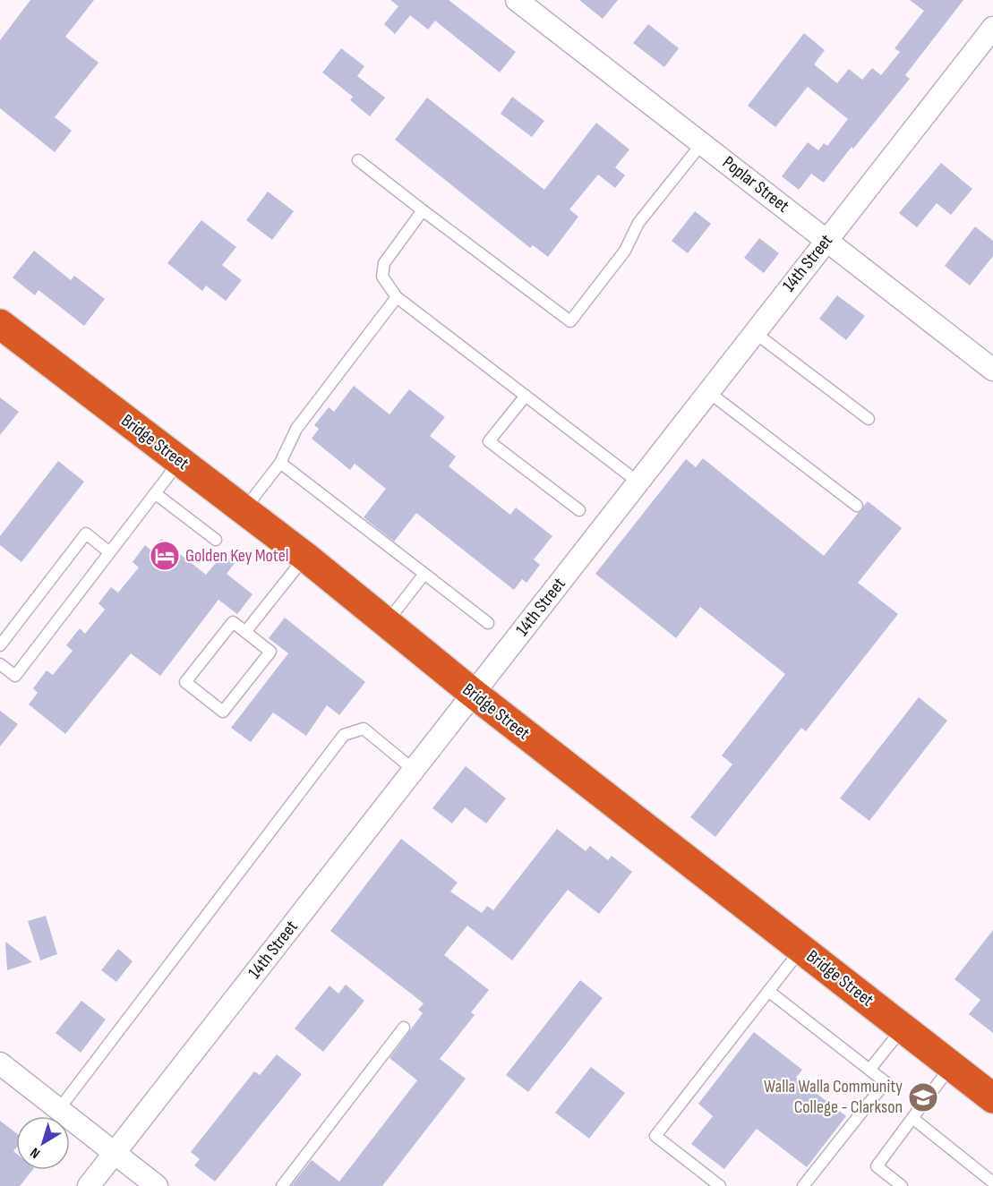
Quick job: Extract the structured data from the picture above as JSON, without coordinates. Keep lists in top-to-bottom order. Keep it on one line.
{"streets":{"highway":["Bridge Street"],"street":["Poplar Street","14th Street"]},"crossings":[["Poplar Street","14th Street"],["14th Street","Bridge Street"]],"places":{"hotel":["Golden Key Motel"],"school or university":["Walla Walla Community College - Clarkson"]},"north":"bottom left"}
